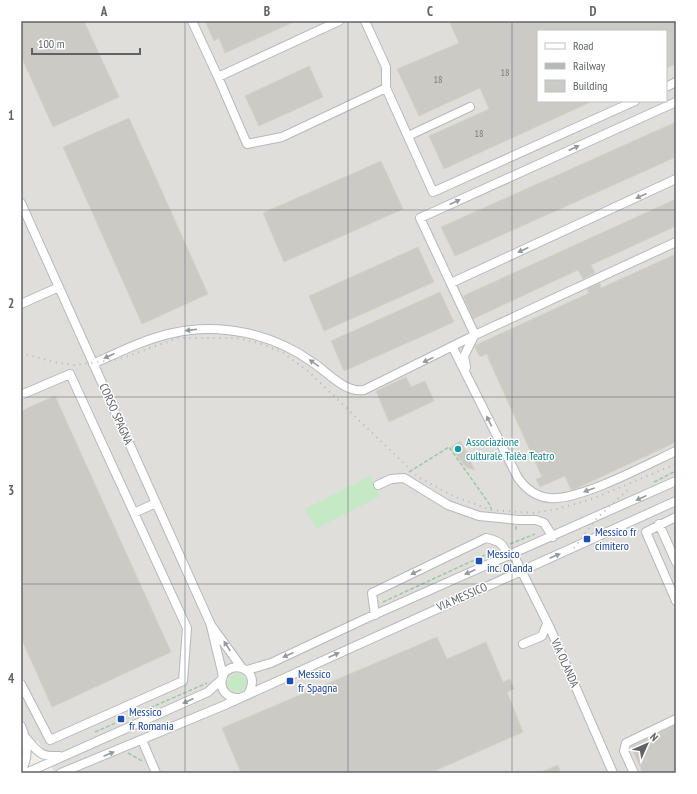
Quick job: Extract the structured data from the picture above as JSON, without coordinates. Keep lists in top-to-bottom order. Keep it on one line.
{"streets":{"street":["CORSO SPAGNA","VIA MESSICO","VIA OLANDA"]},"crossings":[["CORSO SPAGNA","VIA MESSICO"],["VIA MESSICO","VIA OLANDA"]],"places":{"other":["Associazione culturale Talèa Teatro"],"transit":["Messico fr cimitero","Messico inc. Olanda","Messico fr Spagna","Messico fr Romania"]},"house_numbers":["18","18","18"],"legend":["Road","Railway","Building"],"scale_bar":"100 m","north":"top right","grid":{"columns":["A","B","C","D"],"rows":["1","2","3","4"]}}
